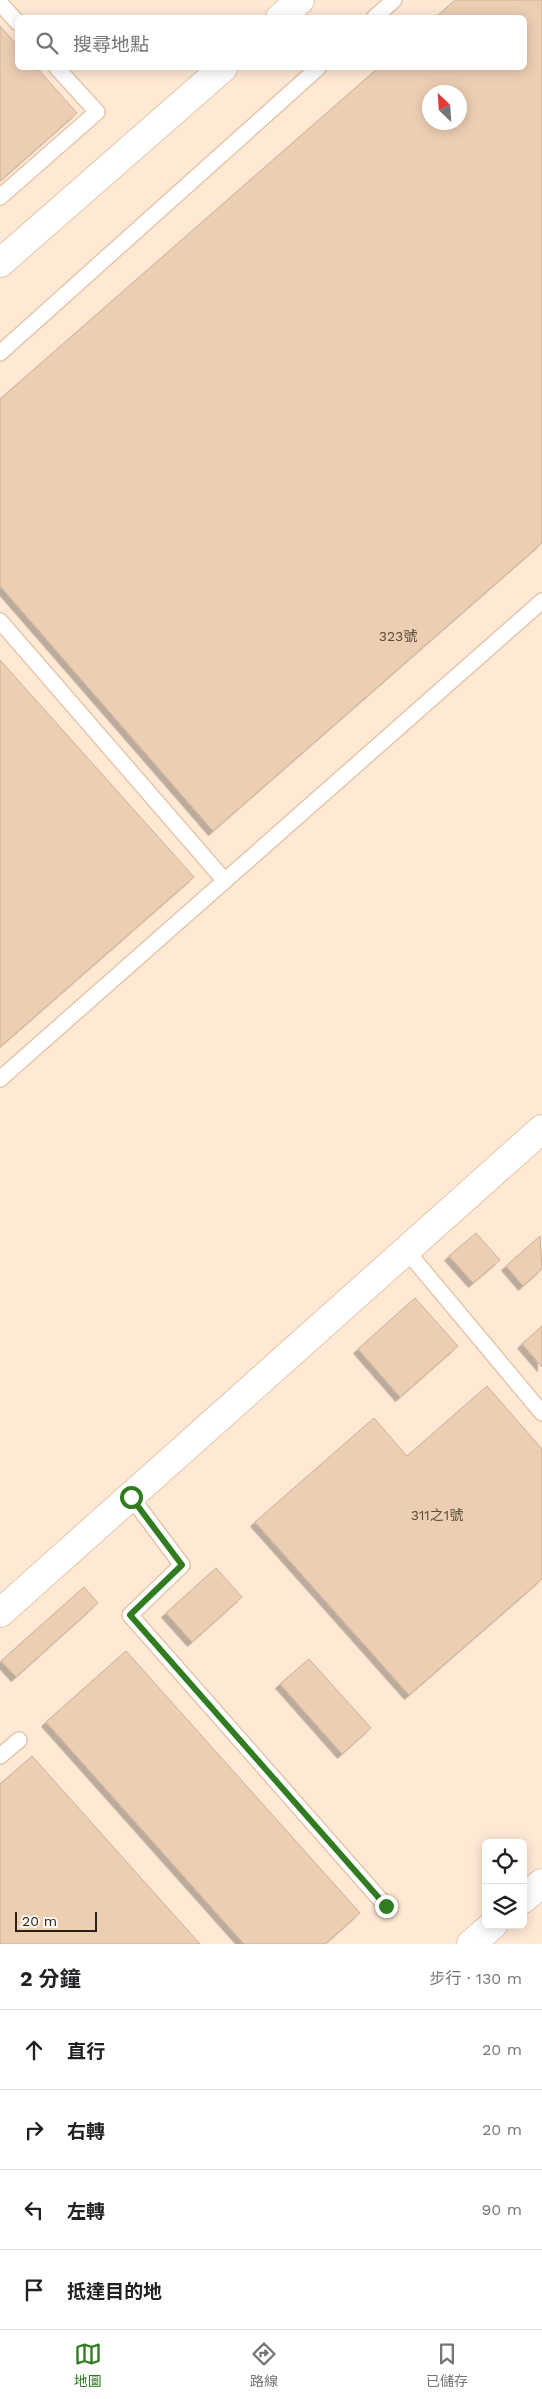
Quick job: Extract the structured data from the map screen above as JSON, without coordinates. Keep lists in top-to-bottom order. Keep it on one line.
{"house_numbers":["323號","311之1號"],"scale_bar":"20 m","north":"top left","page":{"search":"搜尋地點","scale":"20 m","heading":["2 分鐘","步行 · 130 m"],"list":[["直行","20 m"],["右轉","20 m"],["左轉","90 m"],"抵達目的地"],"nav":["地圖","路線","已儲存"]}}
